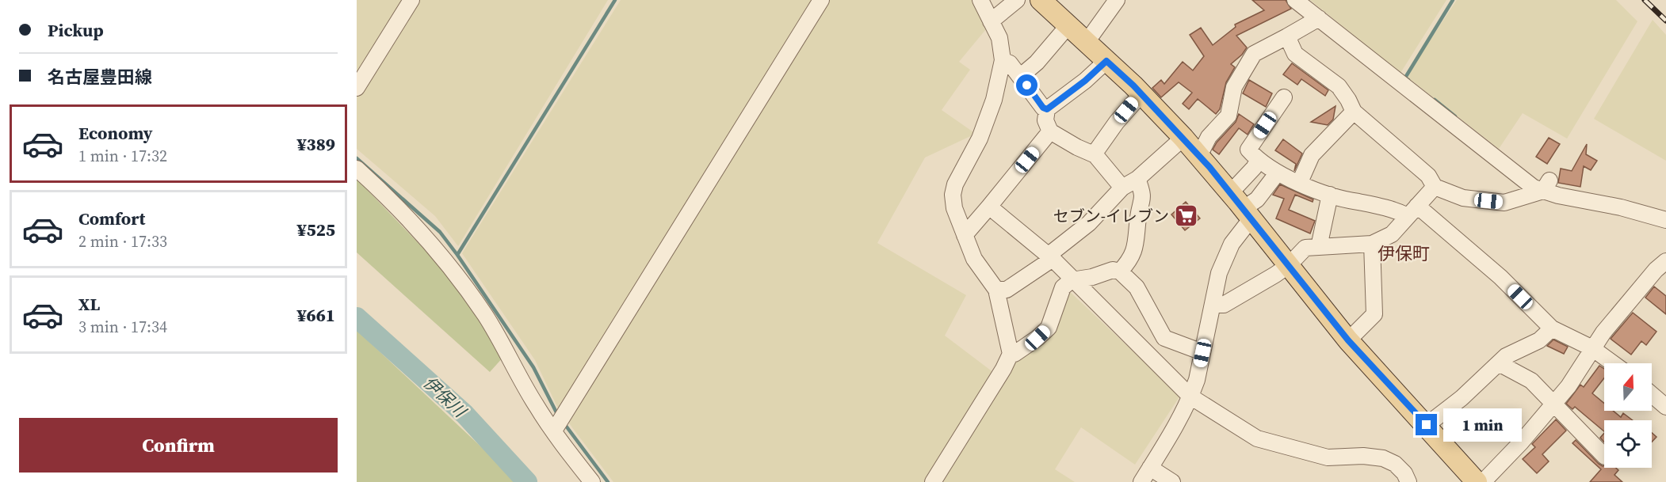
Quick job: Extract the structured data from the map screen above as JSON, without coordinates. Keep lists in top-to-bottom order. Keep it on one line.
{"districts":["伊保町"],"water":["伊保川"],"places":{"supermarket":["セブン-イレブン"]},"north":"top","page":{"banner":["Pickup","名古屋豊田線"],"list":[{"name":"Economy","note":"1 min · 17:32","value":"¥389"},{"name":"Comfort","note":"2 min · 17:33","value":"¥525"},{"name":"XL","note":"3 min · 17:34","value":"¥661"}],"buttons":"Confirm","bubble":"1 min"}}
